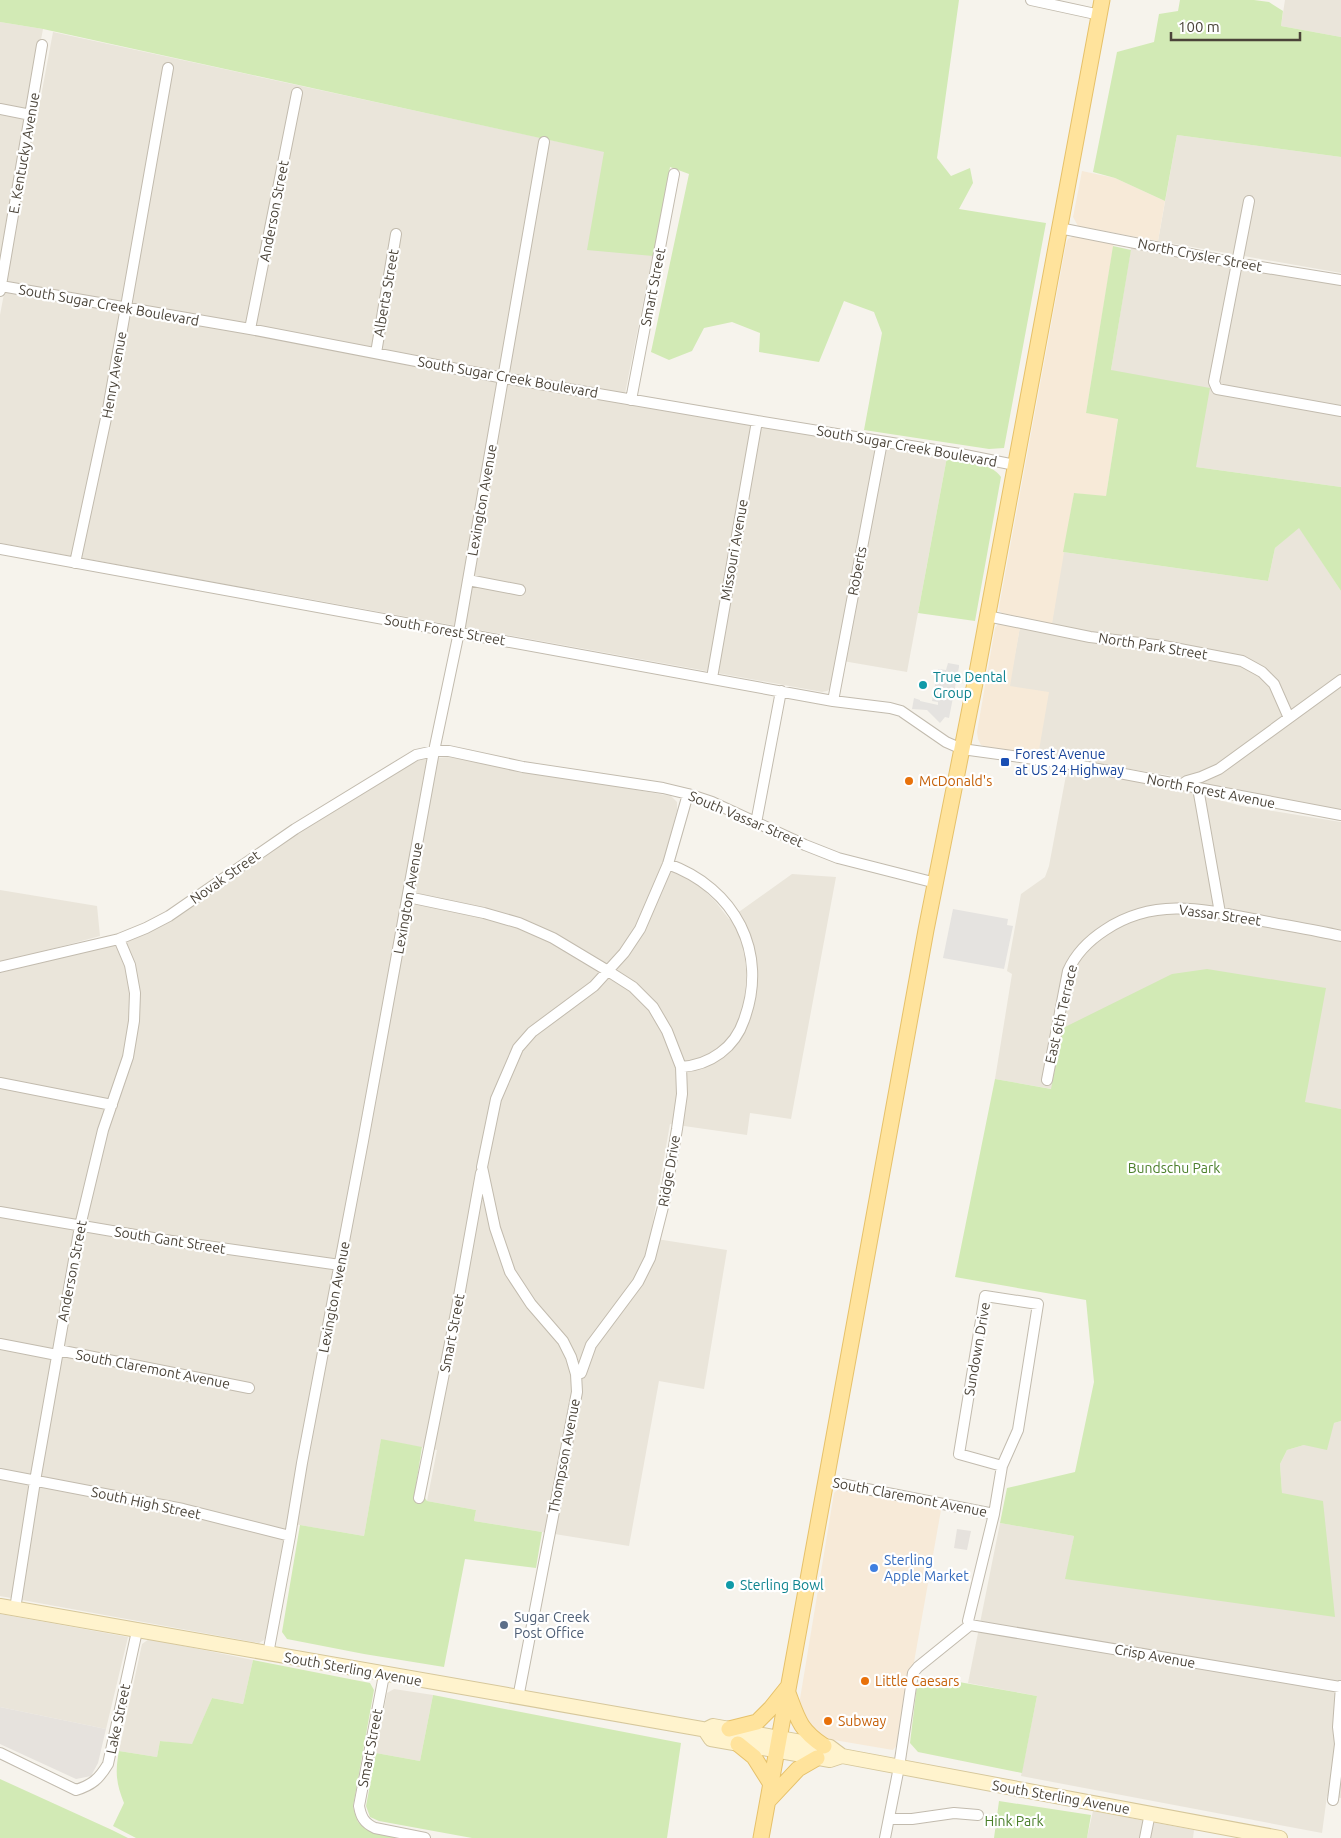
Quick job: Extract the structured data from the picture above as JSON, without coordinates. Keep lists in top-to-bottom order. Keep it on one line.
{"streets":{"main road":["South Sterling Avenue"],"street":["E. Kentucky Avenue","Anderson Street","North Crysler Street","Smart Street","Alberta Street","South Sugar Creek Boulevard","Henry Avenue","Lexington Avenue","Missouri Avenue","Roberts","South Forest Street","North Park Street","North Forest Avenue","South Vassar Street","Novak Street","Vassar Street","East 6th Terrace","Ridge Drive","South Gant Street","Sundown Drive","South Claremont Avenue","Thompson Avenue","South High Street","Crisp Avenue","Lake Street"]},"crossings":[["E. Kentucky Avenue","South Sugar Creek Boulevard"],["Anderson Street","South Sugar Creek Boulevard"],["Anderson Street","Novak Street"],["Anderson Street","South Gant Street"],["Anderson Street","South Claremont Avenue"],["Anderson Street","South High Street"],["Anderson Street","South Sterling Avenue"],["Smart Street","South Sugar Creek Boulevard"],["Smart Street","Thompson Avenue"],["Smart Street","South Sterling Avenue"],["Alberta Street","South Sugar Creek Boulevard"],["South Sugar Creek Boulevard","Henry Avenue"],["South Sugar Creek Boulevard","Lexington Avenue"],["South Sugar Creek Boulevard","Missouri Avenue"],["South Sugar Creek Boulevard","Roberts"],["Henry Avenue","South Forest Street"],["Lexington Avenue","South Forest Street"],["Lexington Avenue","South Vassar Street"],["Lexington Avenue","Novak Street"],["Lexington Avenue","Ridge Drive"],["Lexington Avenue","South Gant Street"],["Lexington Avenue","South High Street"],["Lexington Avenue","South Sterling Avenue"],["Missouri Avenue","South Forest Street"],["Roberts","South Forest Street"],["South Forest Street","North Forest Avenue"],["South Vassar Street","Novak Street"],["South Vassar Street","Thompson Avenue"],["Vassar Street","East 6th Terrace"],["Ridge Drive","Thompson Avenue"],["Sundown Drive","South Claremont Avenue"],["Sundown Drive","Crisp Avenue"],["Thompson Avenue","South Sterling Avenue"],["South Sterling Avenue","Lake Street"]],"parks":["Bundschu Park","Hink Park"],"places":{"other":["True Dental Group","McDonald's","Sterling Apple Market","Sterling Bowl","Sugar Creek Post Office","Little Caesars","Subway"],"transit":["Forest Avenue at US 24 Highway"]},"scale_bar":"100 m"}
